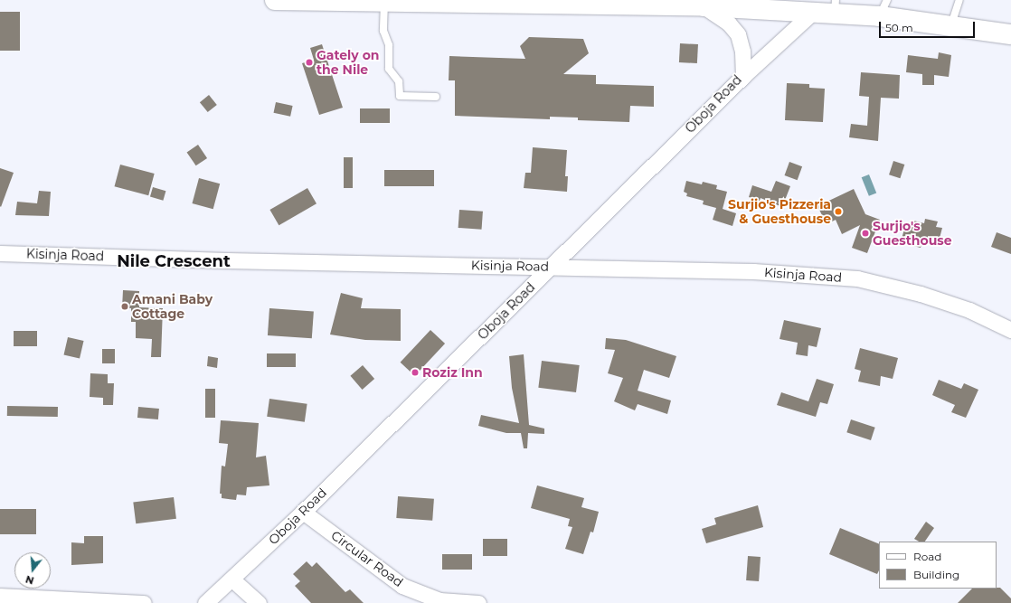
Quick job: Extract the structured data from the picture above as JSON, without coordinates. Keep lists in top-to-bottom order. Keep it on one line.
{"streets":{"street":["Oboja Road","Kisinja Road","Circular Road"]},"crossings":[["Oboja Road","Kisinja Road"],["Oboja Road","Circular Road"]],"districts":["Nile Crescent"],"places":["Gately on the Nile","Surjio's Pizzeria & Guesthouse","Surjio's Guesthouse","Amani Baby Cottage","Roziz Inn"],"legend":["Road","Building"],"scale_bar":"50 m","north":"bottom"}
